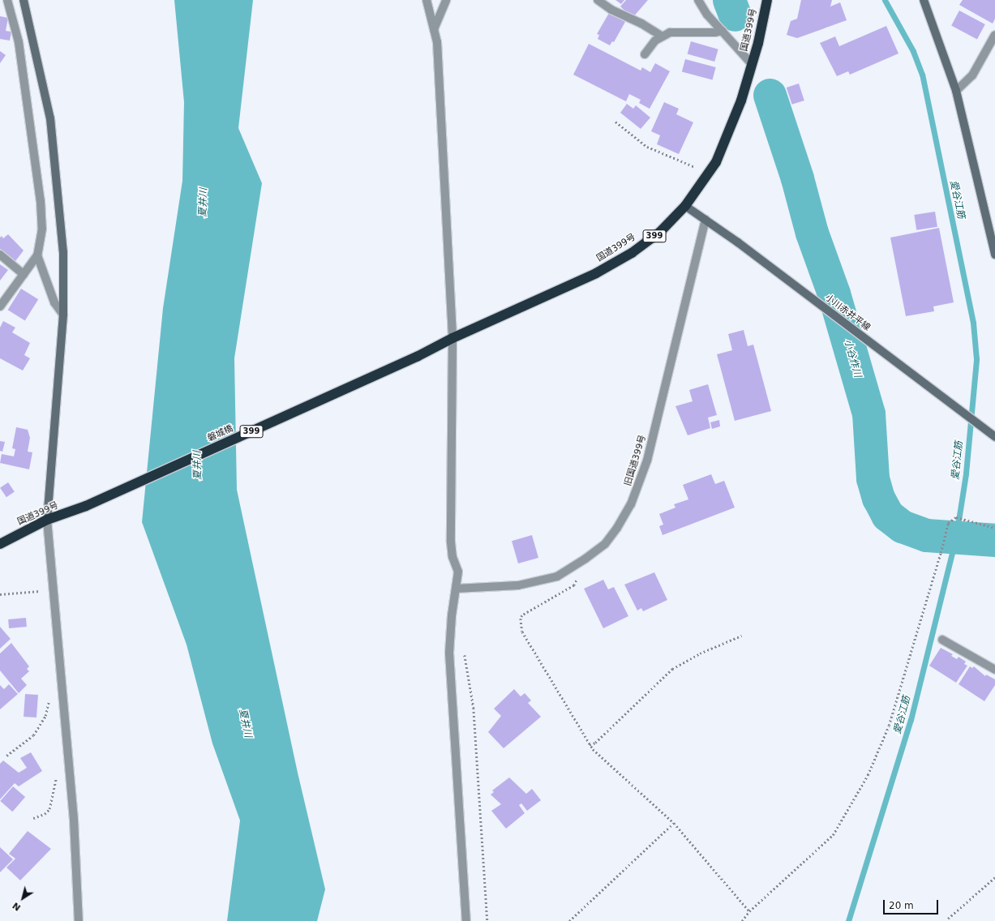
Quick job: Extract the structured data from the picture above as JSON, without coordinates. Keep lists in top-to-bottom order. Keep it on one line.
{"streets":{"highway":["国道399号","399","磐城橋"],"street":["小川赤井平線","旧国道399号"]},"crossings":[["国道399号","小川赤井平線"],["国道399号","磐城橋"],["小川赤井平線","旧国道399号"]],"water":["愛谷江筋","夏井川","小谷作川"],"scale_bar":"20 m","north":"bottom left"}
